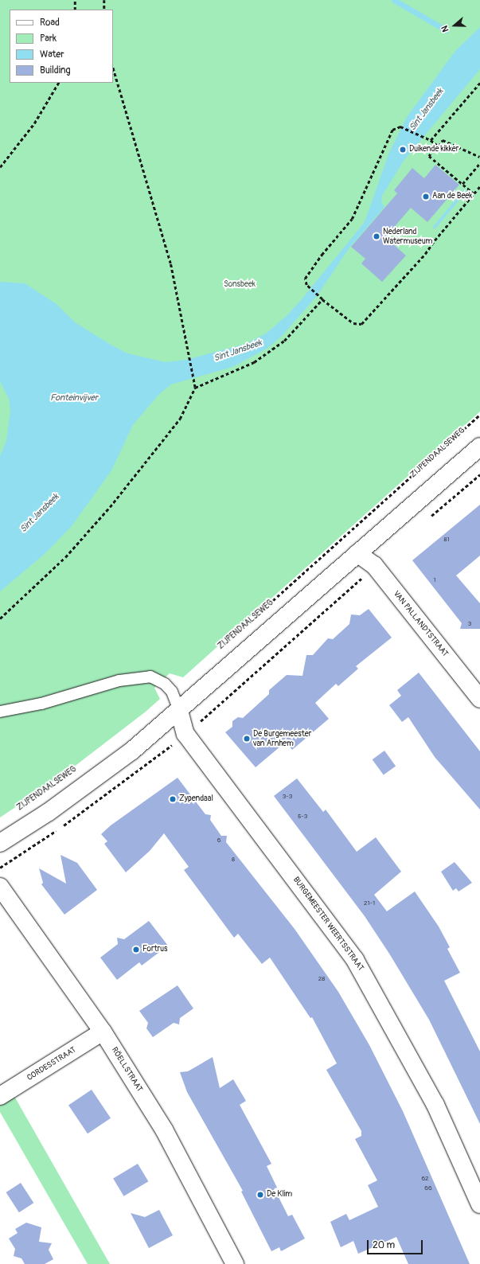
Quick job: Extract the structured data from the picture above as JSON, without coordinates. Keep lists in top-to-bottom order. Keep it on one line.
{"streets":{"street":["VAN PALLANDTSTRAAT","BURGEMEESTER WEERTSSTRAAT","CORDESSTRAAT","RÖELLSTRAAT"],"path":["ZIJPENDAALSEWEG"]},"crossings":[["CORDESSTRAAT","RÖELLSTRAAT"]],"water":["Sint Jansbeek","Fonteinvijver"],"parks":["Sonsbeek"],"places":["Duikende kikker","Aan de Beek","Nederland Watermuseum","De Burgemeester van Arnhem","Zypendaal","Fortrus","De Klim"],"house_numbers":["81","1","3","3-3","5-3","6","8","21-1","28","62","66"],"legend":["Road","Park","Water","Building"],"scale_bar":"20 m","north":"left"}
